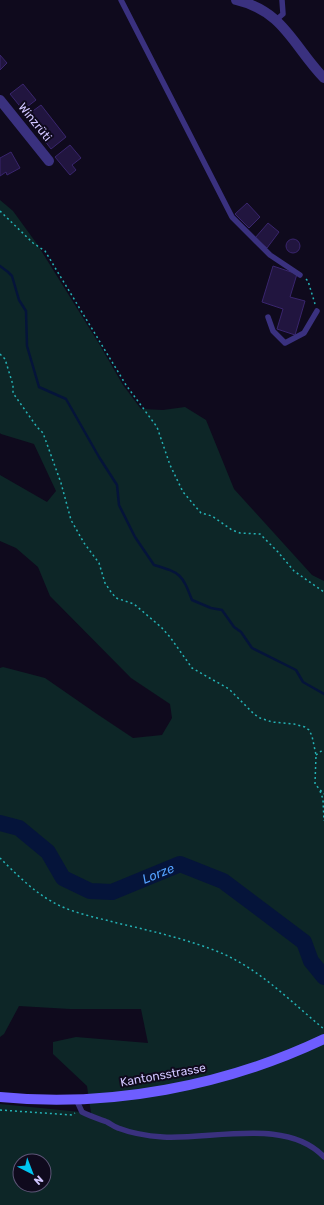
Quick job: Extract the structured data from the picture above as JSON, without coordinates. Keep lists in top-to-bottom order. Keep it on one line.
{"streets":{"main road":["Kantonsstrasse"],"street":["Winzrüti"]},"water":["Lorze"],"north":"bottom right"}
